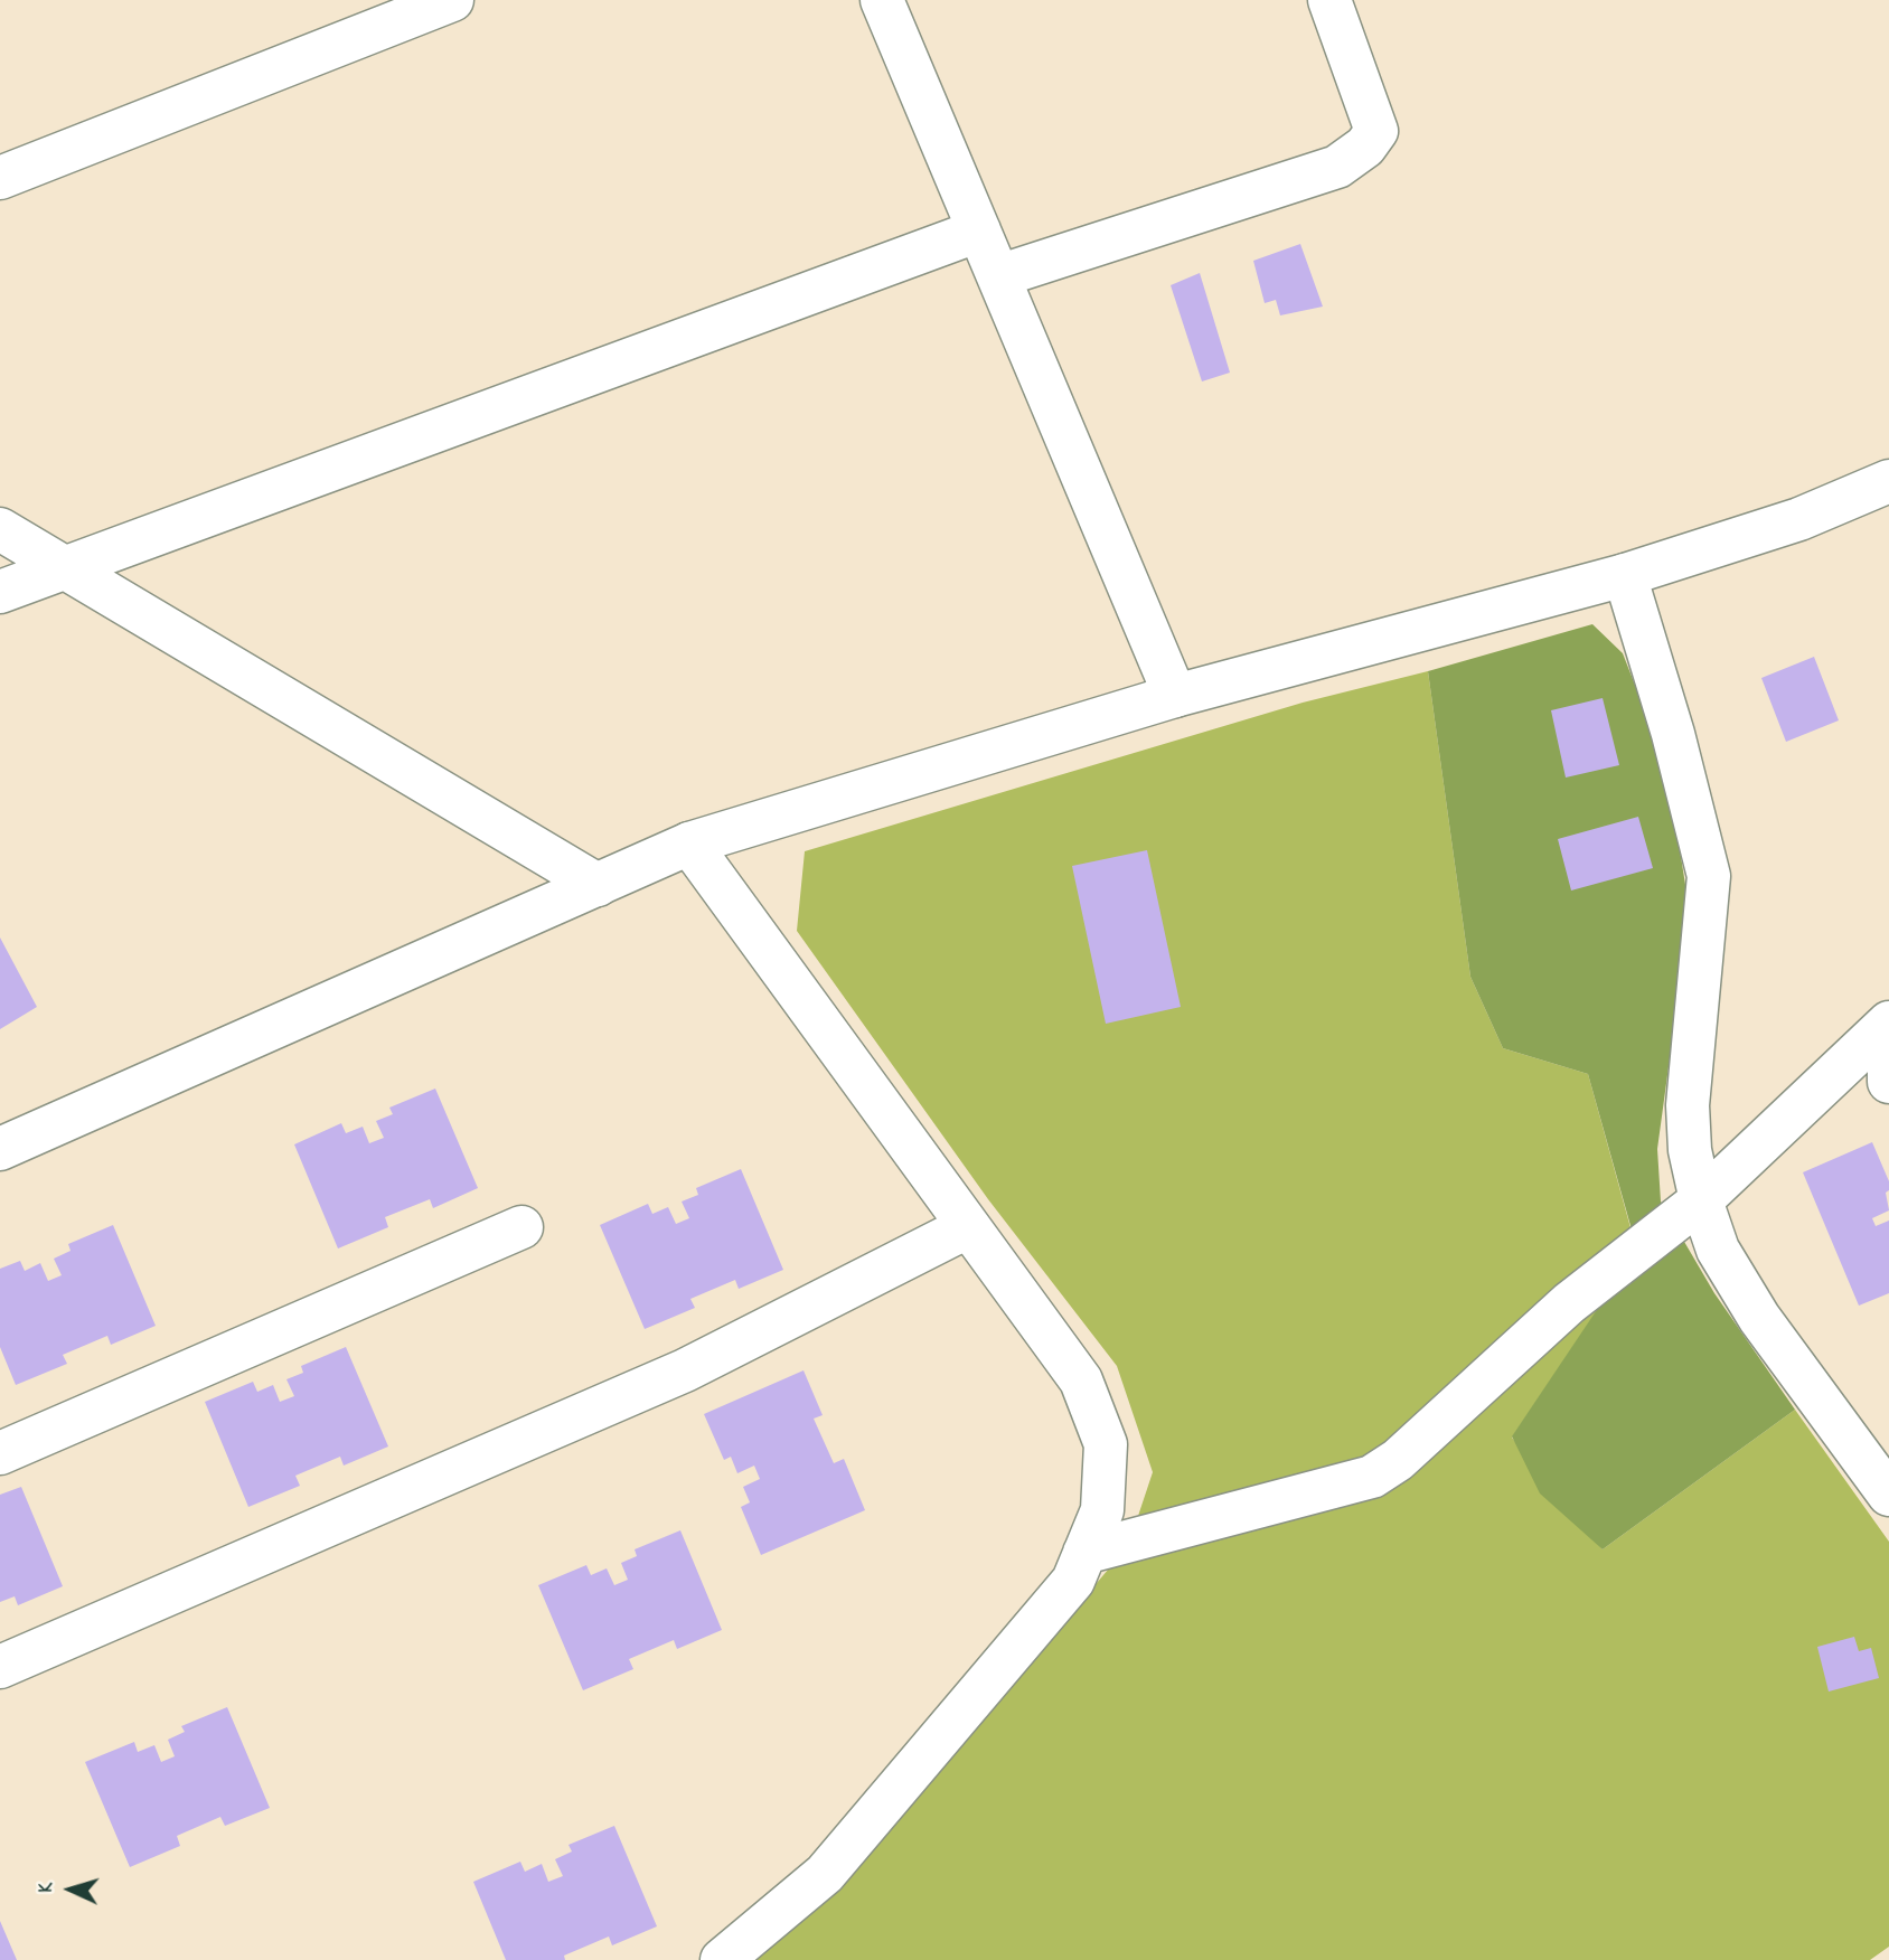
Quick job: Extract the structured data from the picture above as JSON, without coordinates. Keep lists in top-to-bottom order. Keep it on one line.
{"north":"left"}
